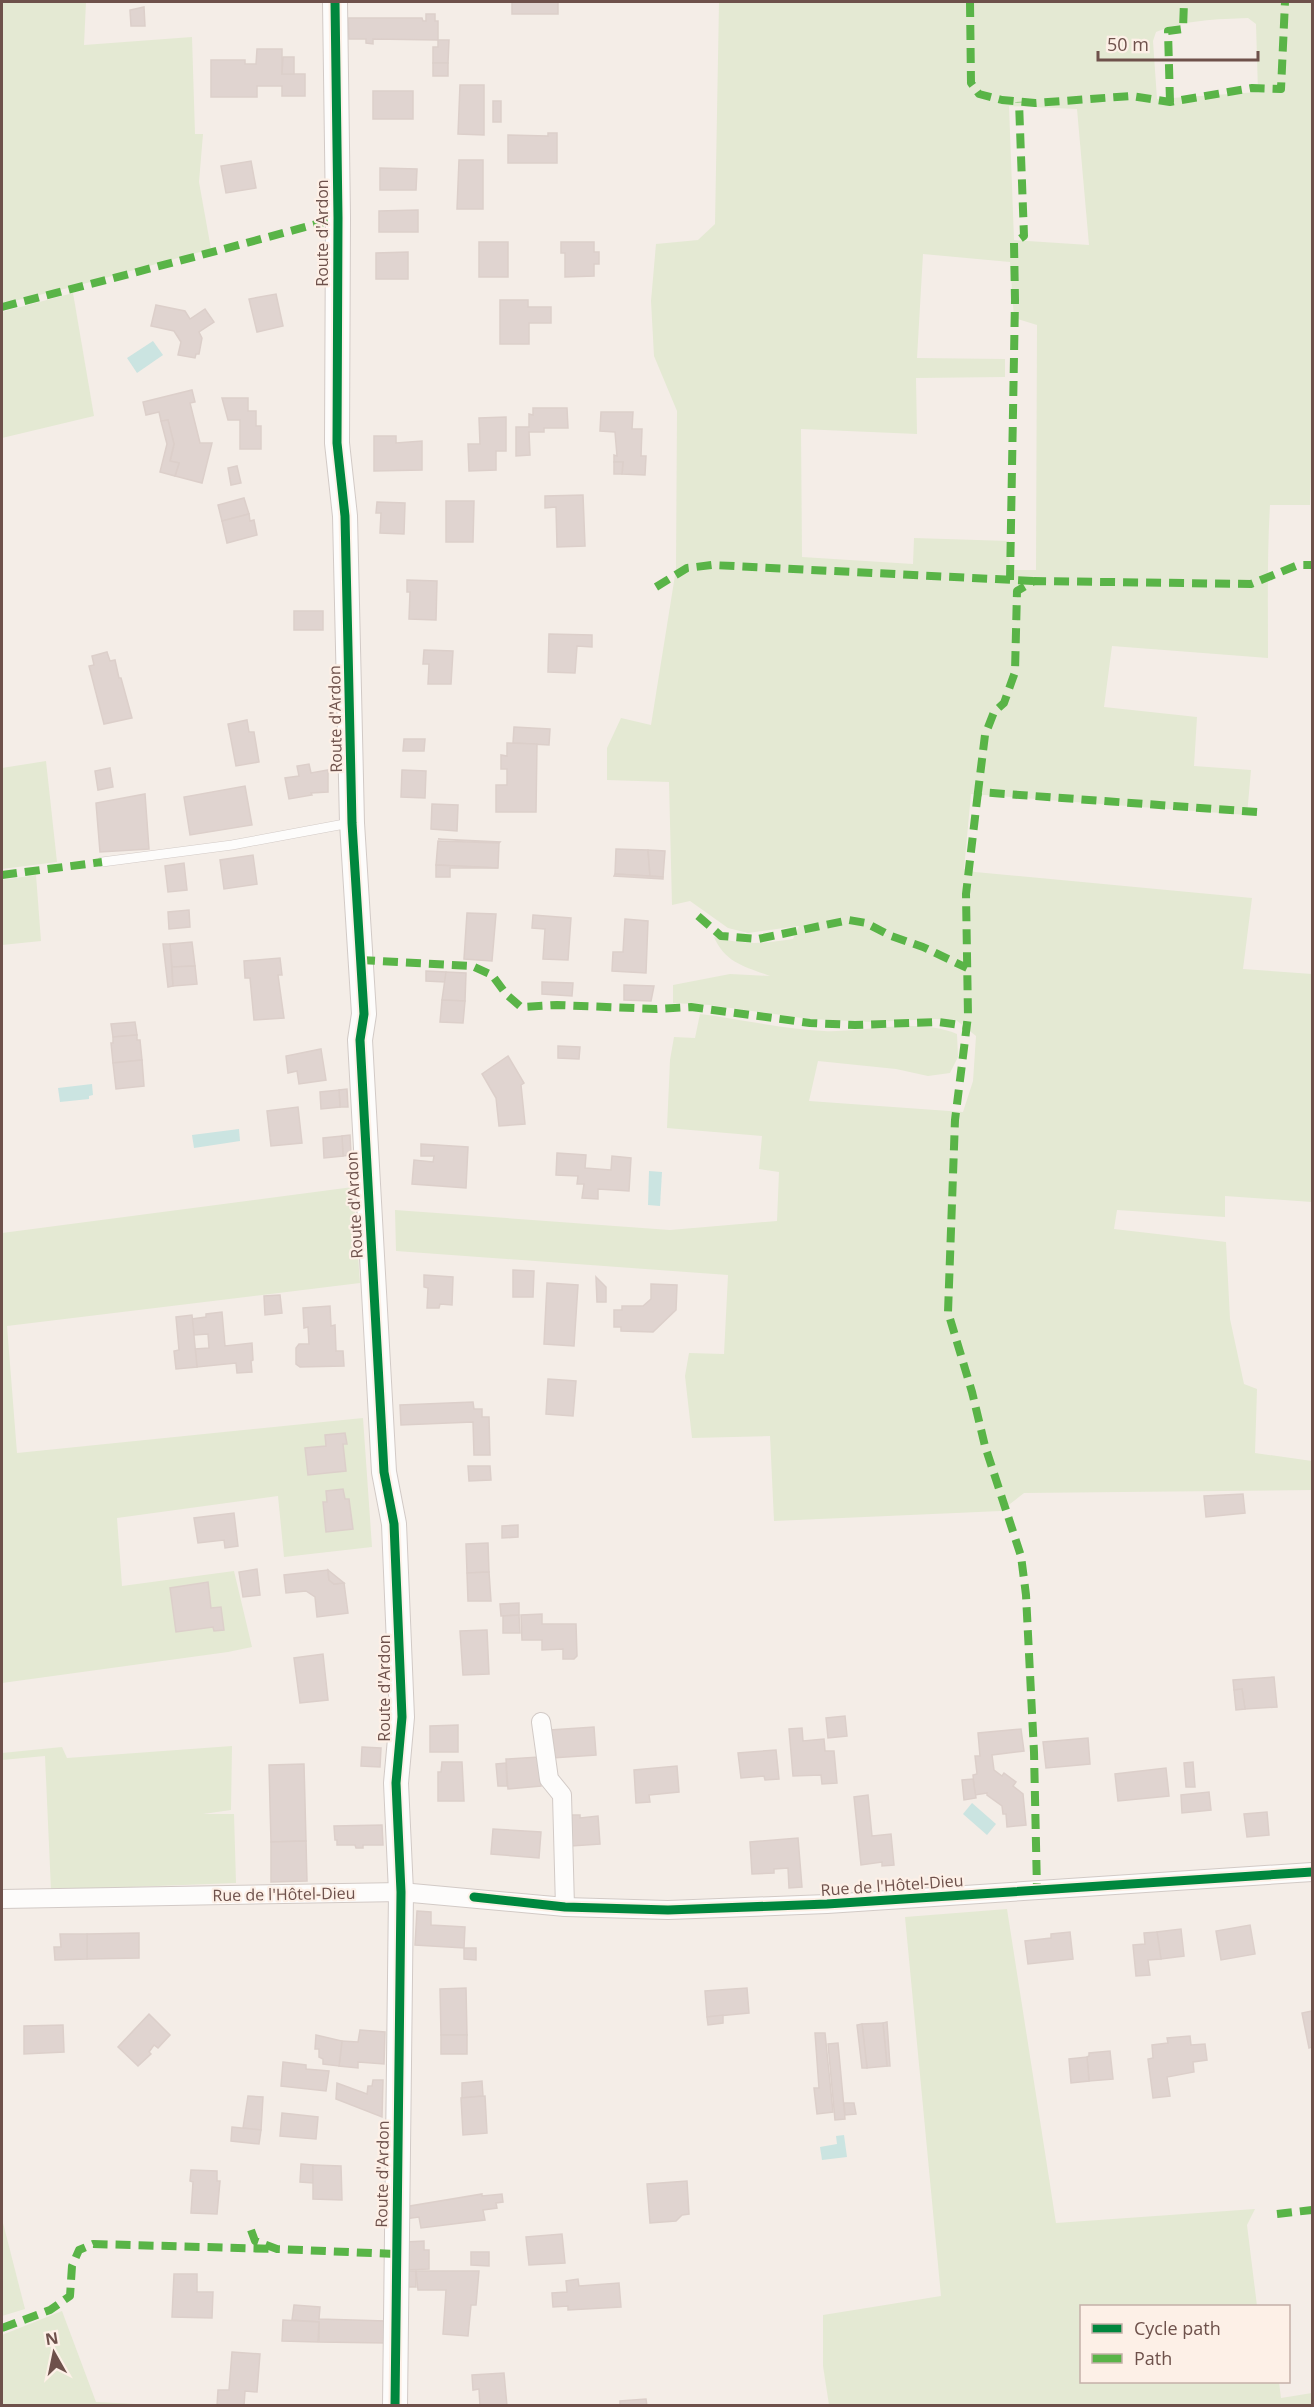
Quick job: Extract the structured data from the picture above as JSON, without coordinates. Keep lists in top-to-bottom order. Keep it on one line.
{"streets":{"street":["Route d'Ardon","Rue de l'Hôtel-Dieu"]},"crossings":[["Route d'Ardon","Rue de l'Hôtel-Dieu"]],"legend":["Cycle path","Path"],"scale_bar":"50 m","north":"top"}
